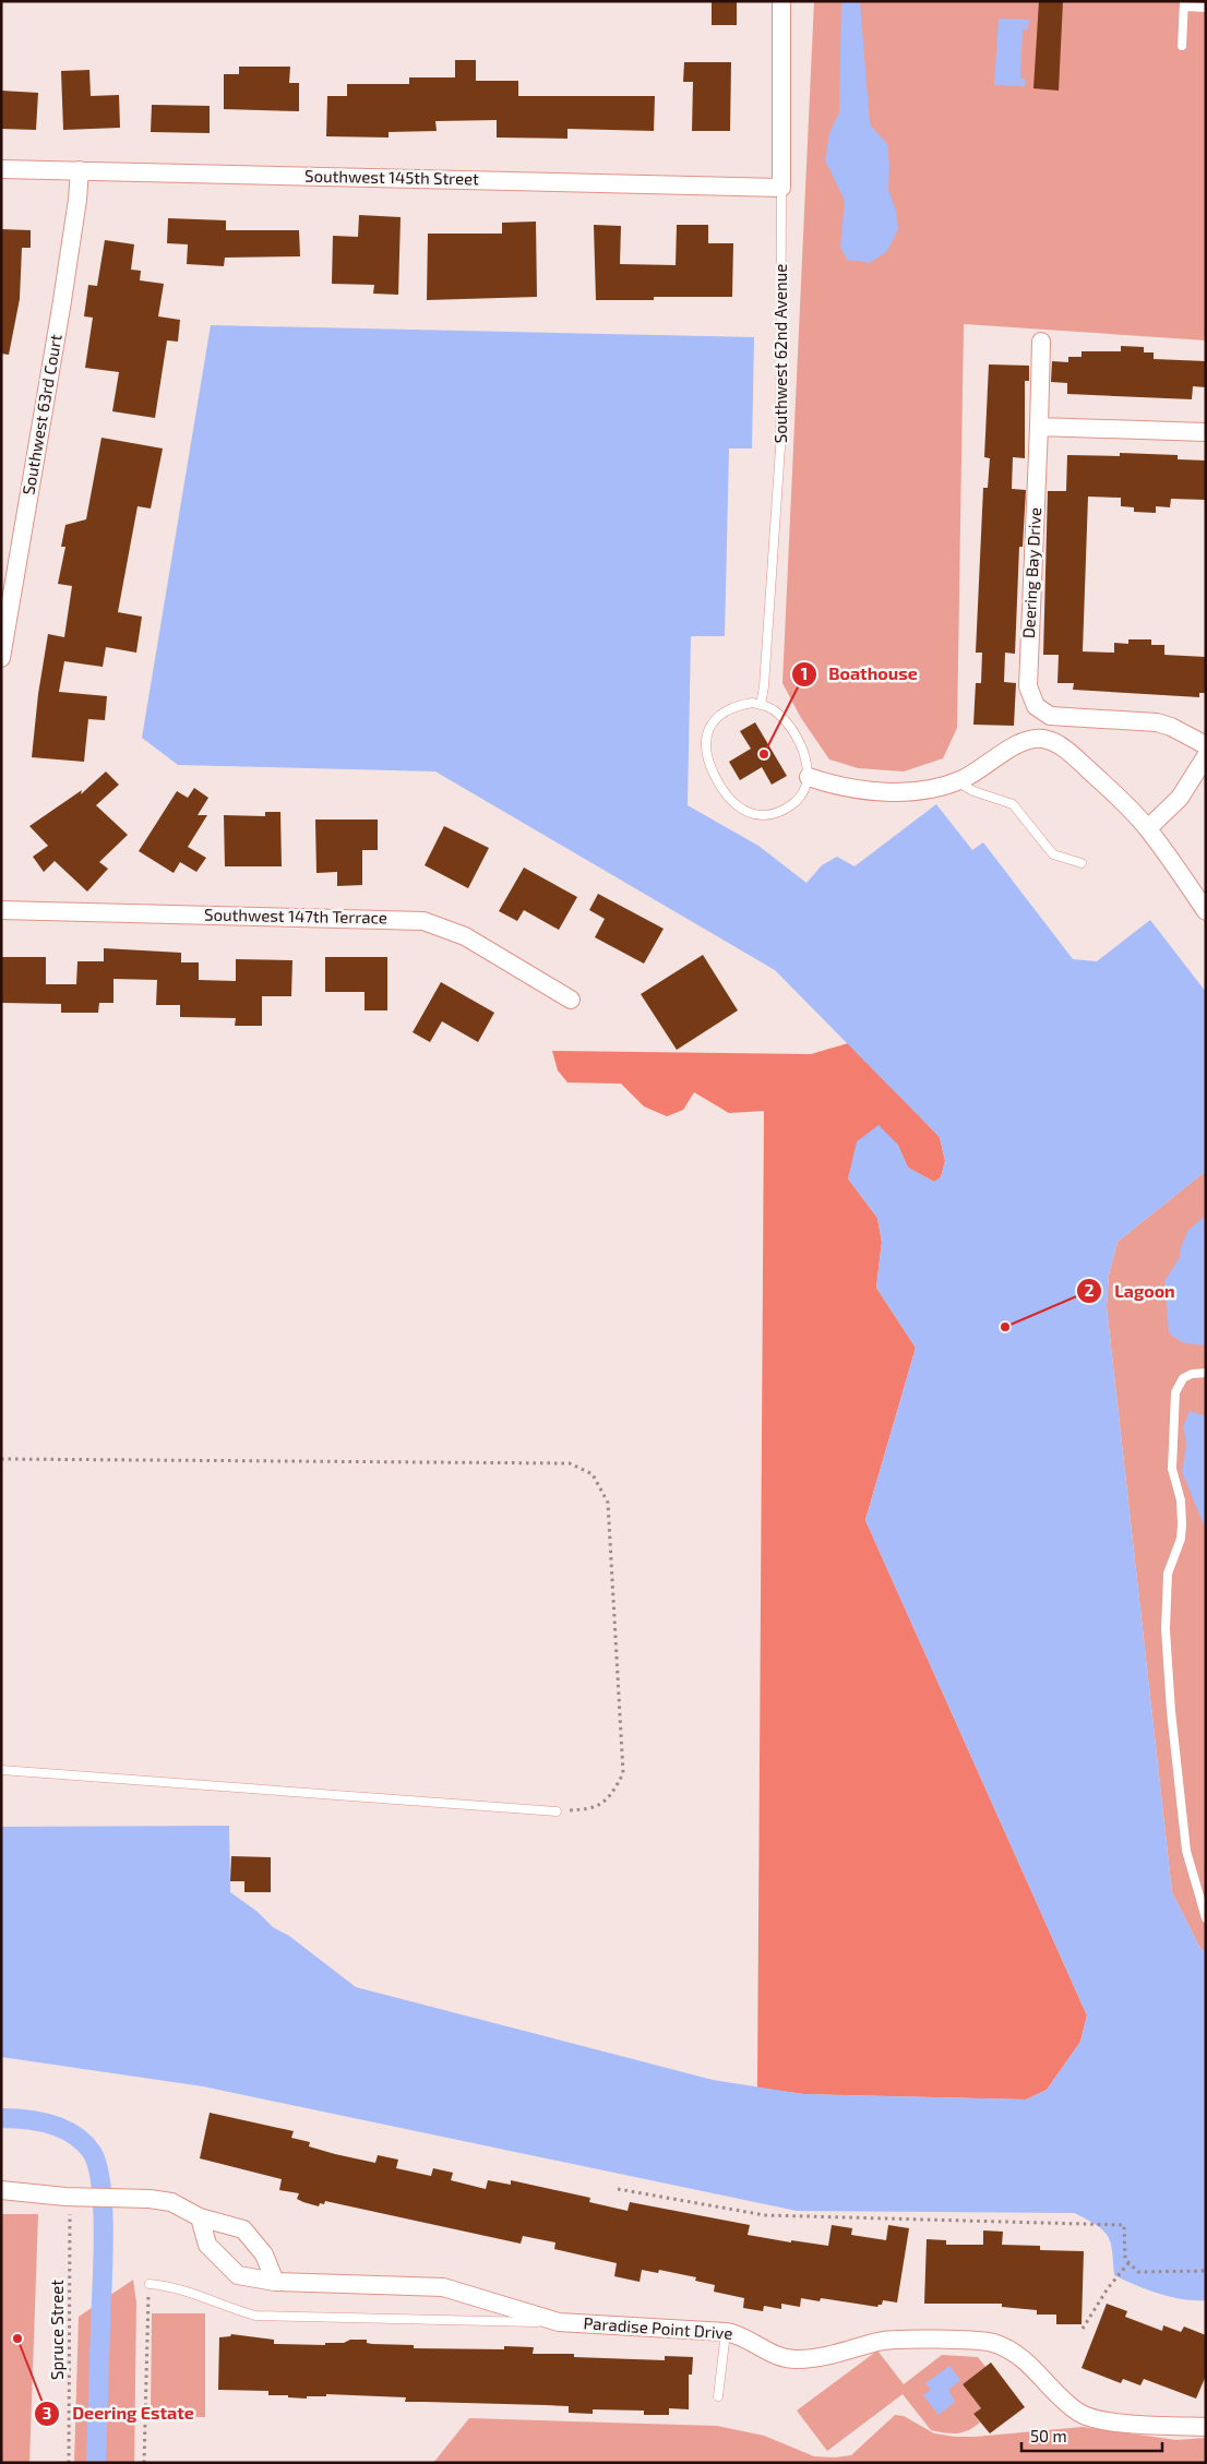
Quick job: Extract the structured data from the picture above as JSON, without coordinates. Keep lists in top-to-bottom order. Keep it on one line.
{"streets":{"street":["Southwest 145th Street","Southwest 62nd Avenue","Southwest 63rd Court","Deering Bay Drive","Southwest 147th Terrace","Paradise Point Drive"],"path":["Spruce Street"]},"crossings":[["Southwest 145th Street","Southwest 62nd Avenue"],["Southwest 145th Street","Southwest 63rd Court"]],"places":["Boathouse","Lagoon","Deering Estate"],"scale_bar":"50 m"}
